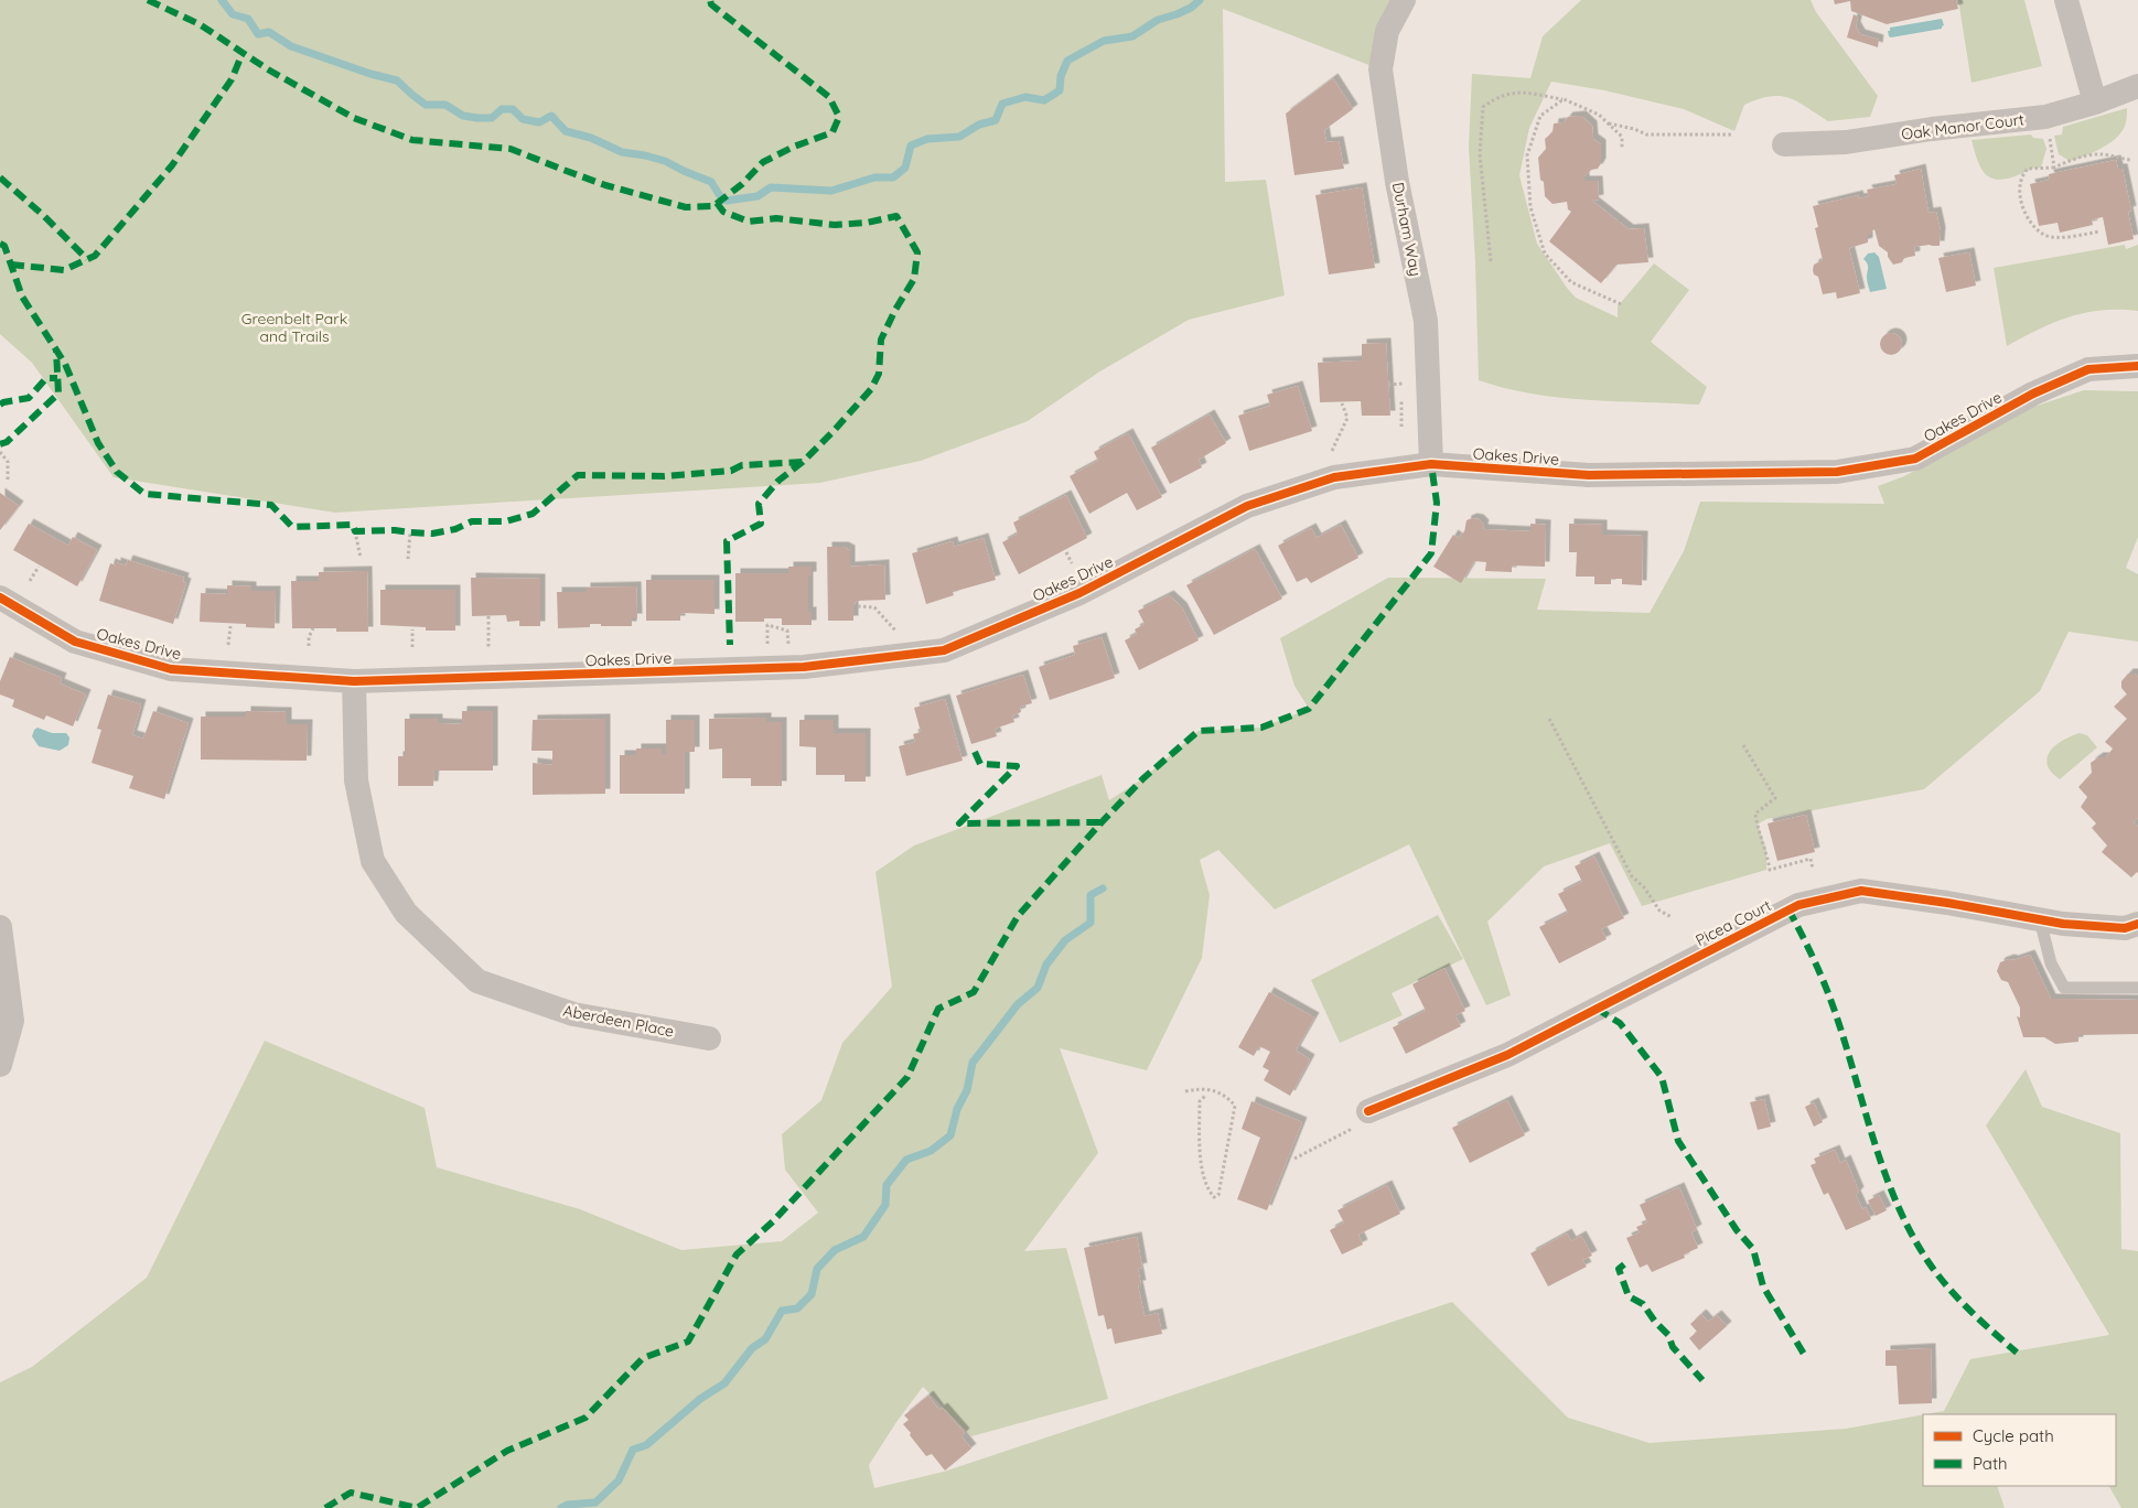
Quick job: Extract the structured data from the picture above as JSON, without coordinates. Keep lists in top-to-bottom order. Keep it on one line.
{"streets":{"street":["Oak Manor Court","Durham Way","Oakes Drive","Picea Court","Aberdeen Place"]},"crossings":[["Durham Way","Oakes Drive"],["Oakes Drive","Aberdeen Place"]],"parks":["Greenbelt Park and Trails"],"legend":["Cycle path","Path"]}
